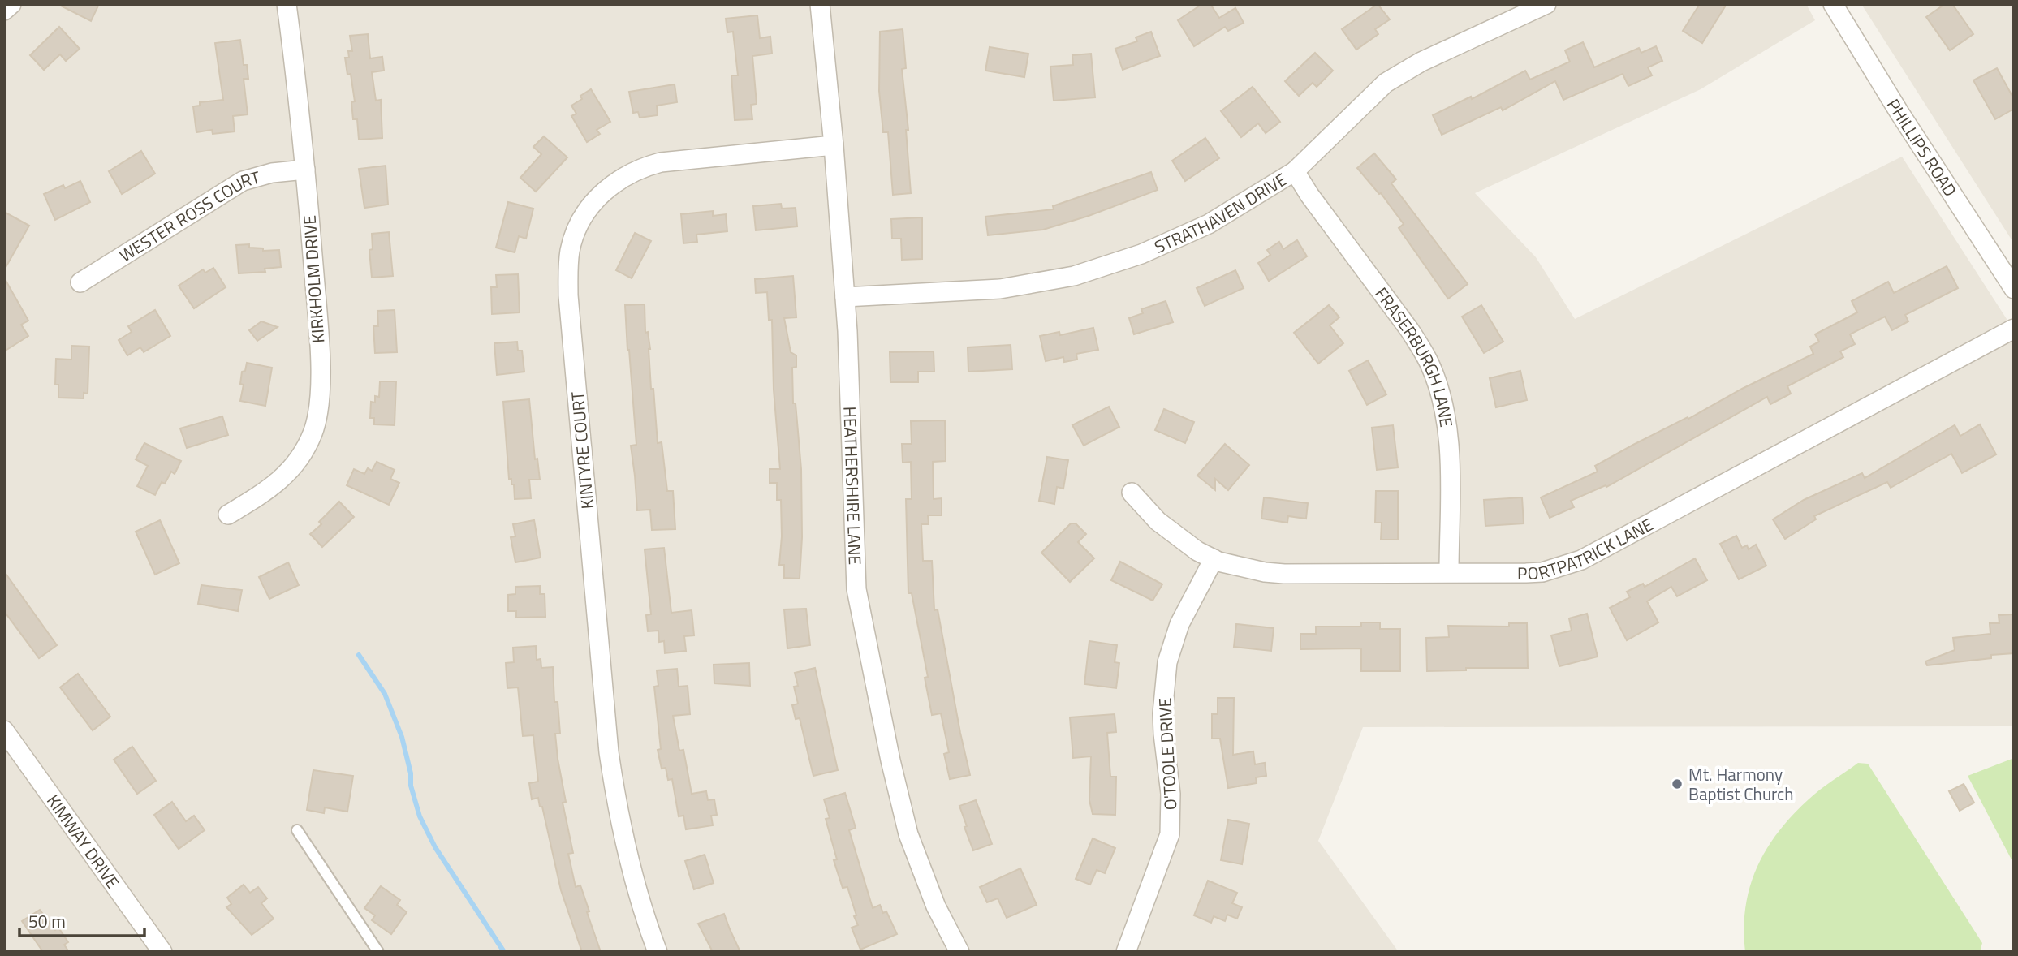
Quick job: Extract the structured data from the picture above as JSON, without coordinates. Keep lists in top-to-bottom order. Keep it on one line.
{"streets":{"street":["PHILLIPS ROAD","STRATHAVEN DRIVE","WESTER ROSS COURT","KIRKHOLM DRIVE","FRASERBURGH LANE","KINTYRE COURT","HEATHERSHIRE LANE","PORTPATRICK LANE","O'TOOLE DRIVE","KIMWAY DRIVE"]},"crossings":[["STRATHAVEN DRIVE","FRASERBURGH LANE"],["STRATHAVEN DRIVE","HEATHERSHIRE LANE"],["WESTER ROSS COURT","KIRKHOLM DRIVE"],["FRASERBURGH LANE","PORTPATRICK LANE"],["KINTYRE COURT","HEATHERSHIRE LANE"],["PORTPATRICK LANE","O'TOOLE DRIVE"]],"places":["Mt. Harmony Baptist Church"],"scale_bar":"50 m"}
